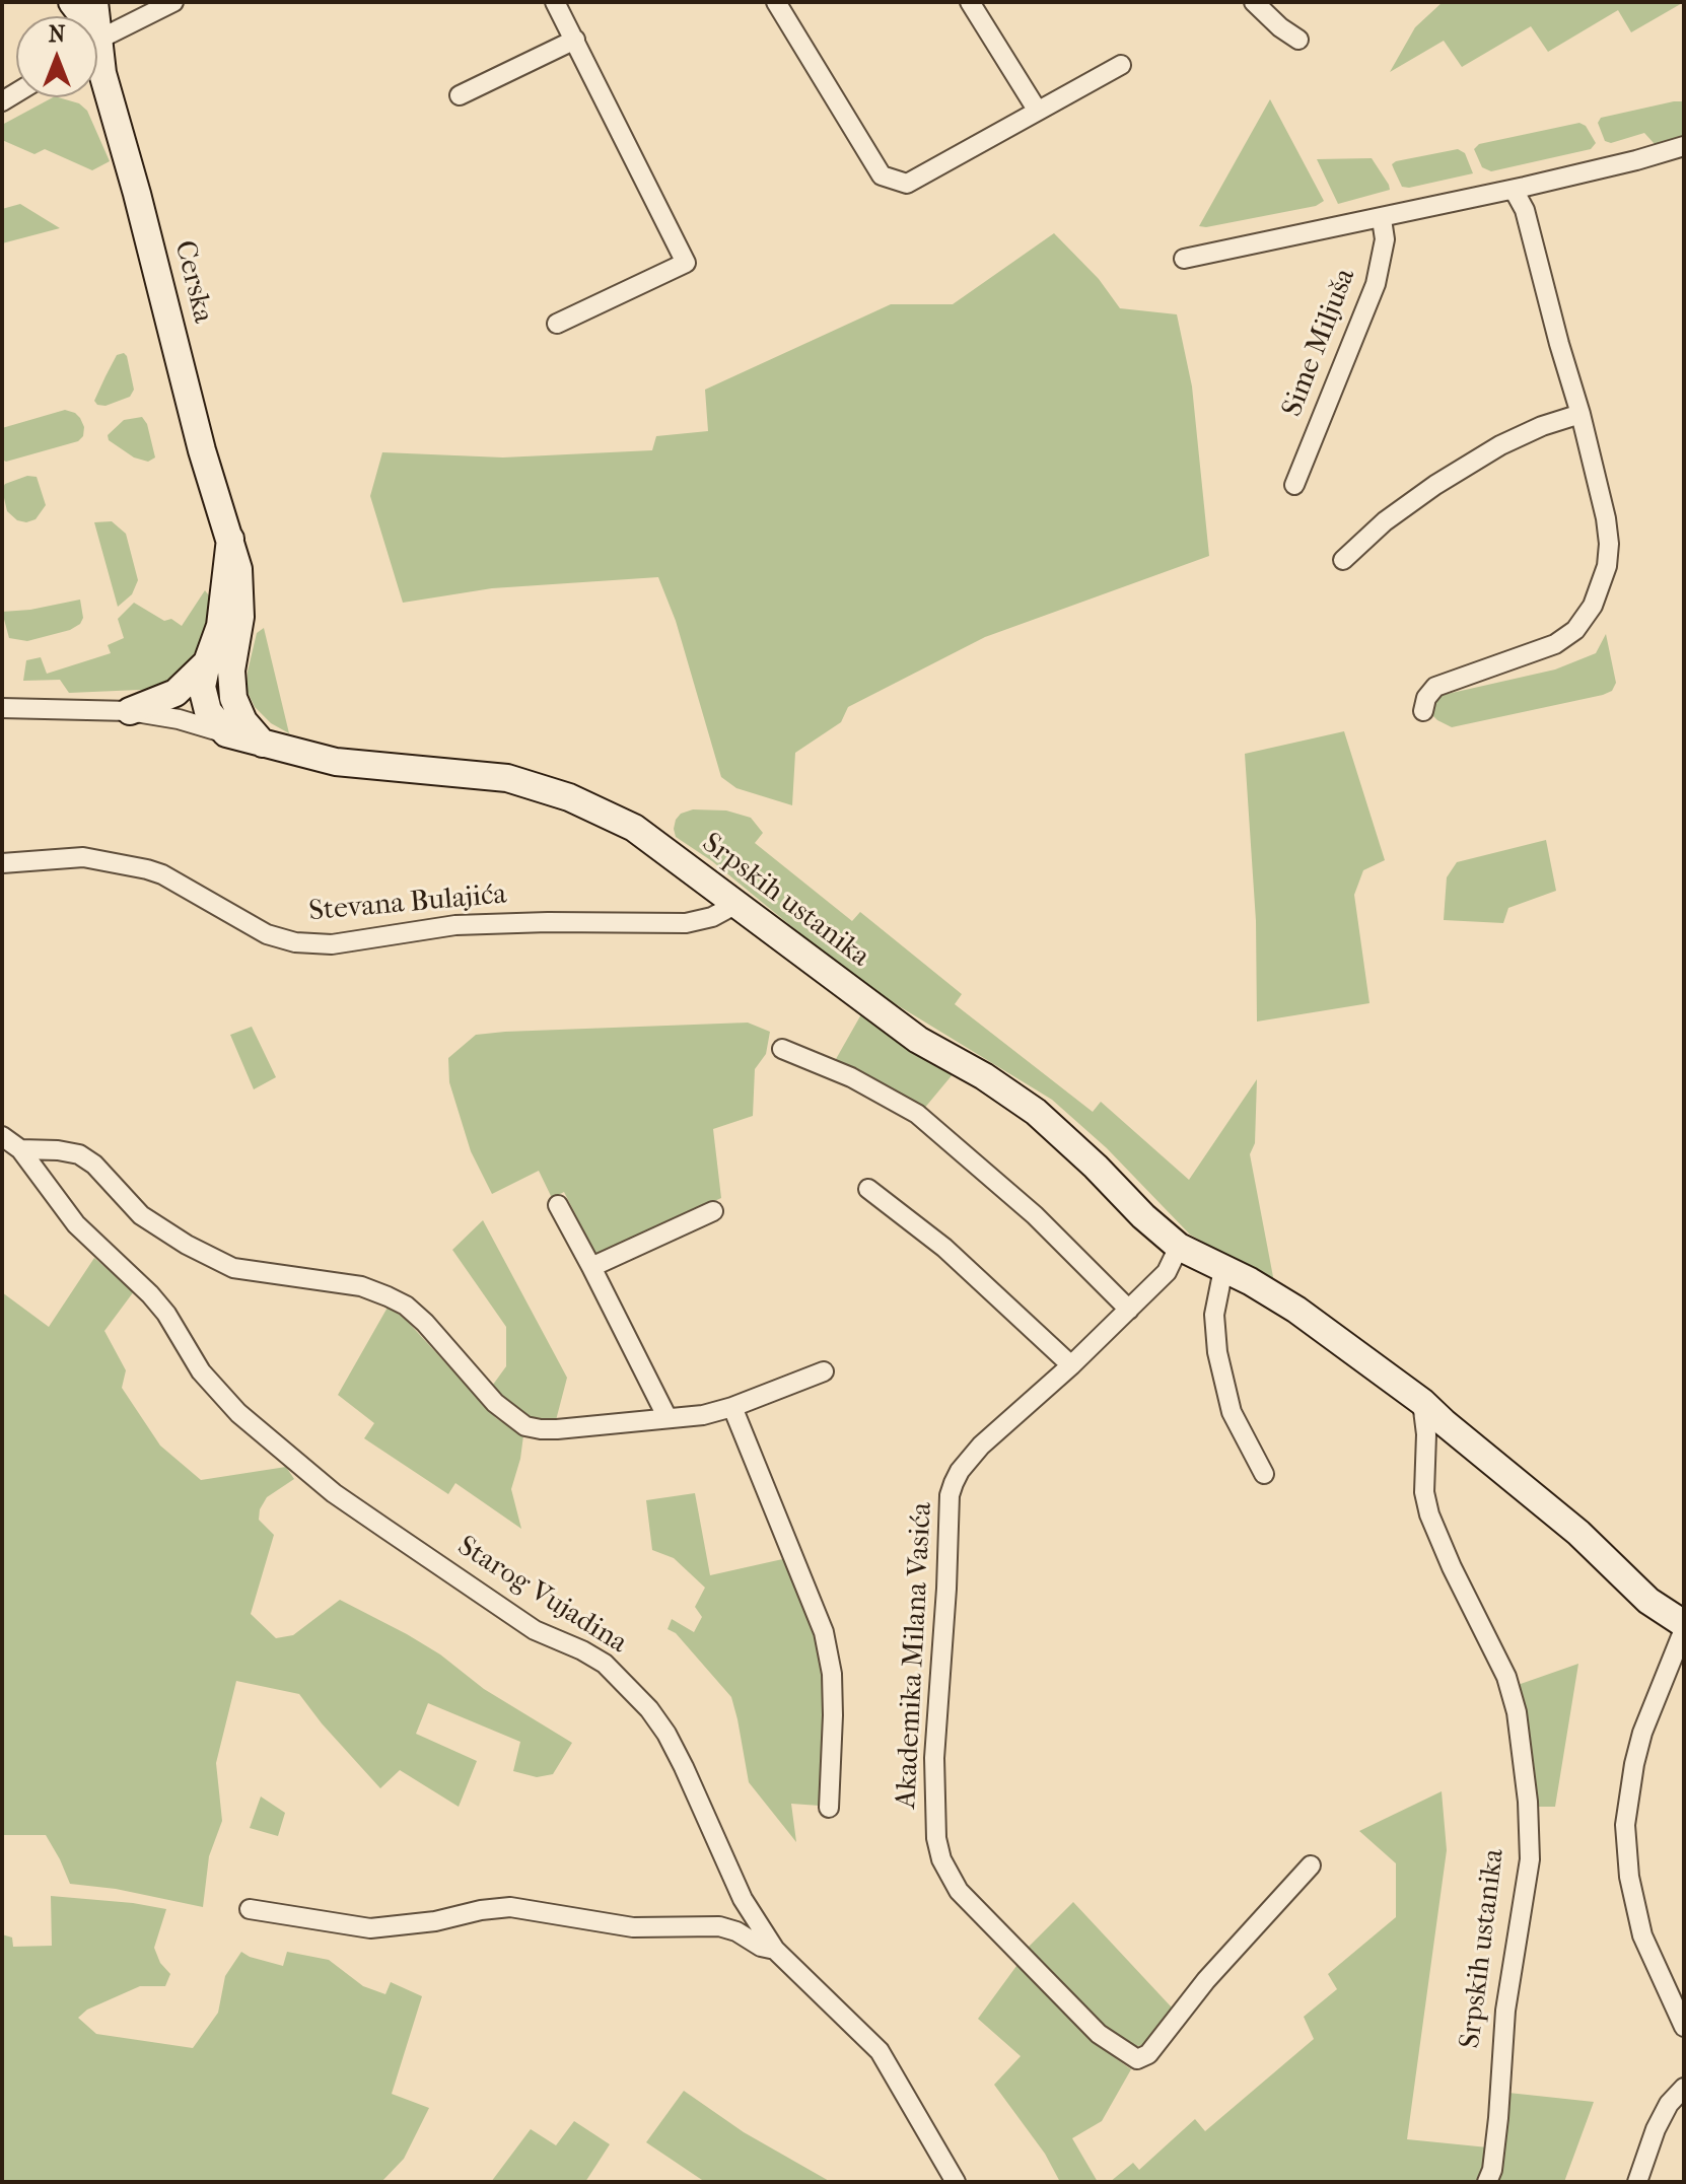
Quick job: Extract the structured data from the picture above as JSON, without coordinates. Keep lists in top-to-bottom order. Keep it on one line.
{"streets":{"street":["Cerska","Sime Miljuša","Srpskih ustanika","Stevana Bulajića","Starog Vujadina","Akademika Milana Vasića"]},"crossings":[["Cerska","Srpskih ustanika"],["Srpskih ustanika","Stevana Bulajića"],["Srpskih ustanika","Akademika Milana Vasića"]],"north":"top"}
